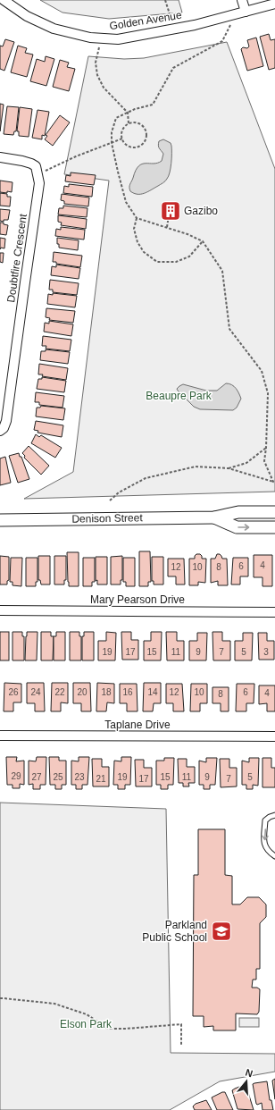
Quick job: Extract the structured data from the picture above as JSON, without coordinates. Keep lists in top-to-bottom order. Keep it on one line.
{"streets":{"street":["Golden Avenue","Doubtfire Crescent","Denison Street","Mary Pearson Drive","Taplane Drive"]},"parks":["Beaupre Park","Elson Park"],"places":{"building":["Gazibo"],"school or university":["Parkland Public School"]},"house_numbers":["4","6","12","10","8","19","17","15","11","9","7","5","3","26","24","22","20","18","16","14","12","10","6","4","8","29","27","25","23","19","15","11","9","5","21","17","7"],"north":"top"}
